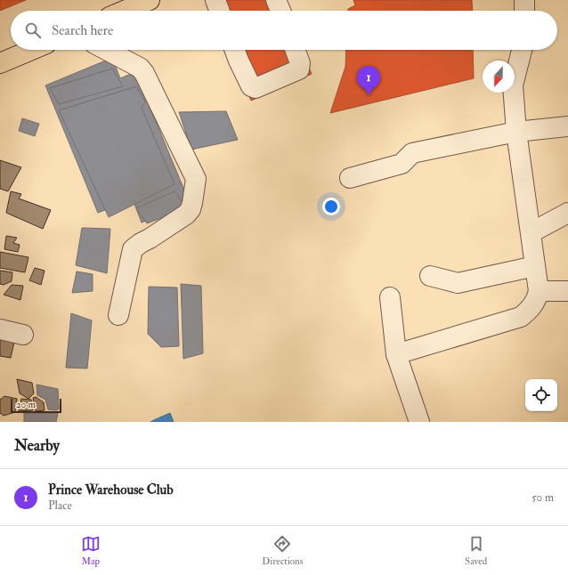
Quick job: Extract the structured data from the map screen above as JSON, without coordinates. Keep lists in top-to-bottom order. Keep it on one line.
{"scale_bar":"20 m","north":"bottom","page":{"search":"Search here","pins":"1","scale":"20 m","heading":"Nearby","list":[{"mark":"1","name":"Prince Warehouse Club","note":"Place","value":"50 m"}],"nav":["Map","Directions","Saved"]}}
